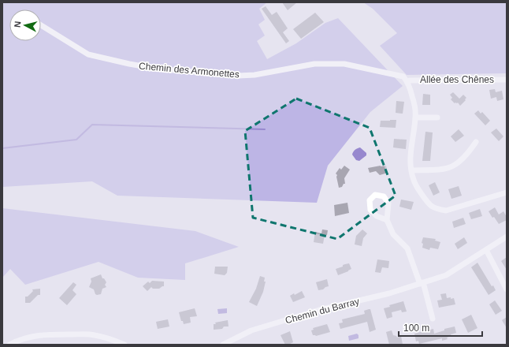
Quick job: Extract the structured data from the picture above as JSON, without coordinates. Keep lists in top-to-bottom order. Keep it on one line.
{"streets":{"street":["Chemin des Armonettes","Allée des Chênes","Chemin du Barray"]},"crossings":[["Chemin des Armonettes","Allée des Chênes"]],"scale_bar":"100 m","north":"left"}
